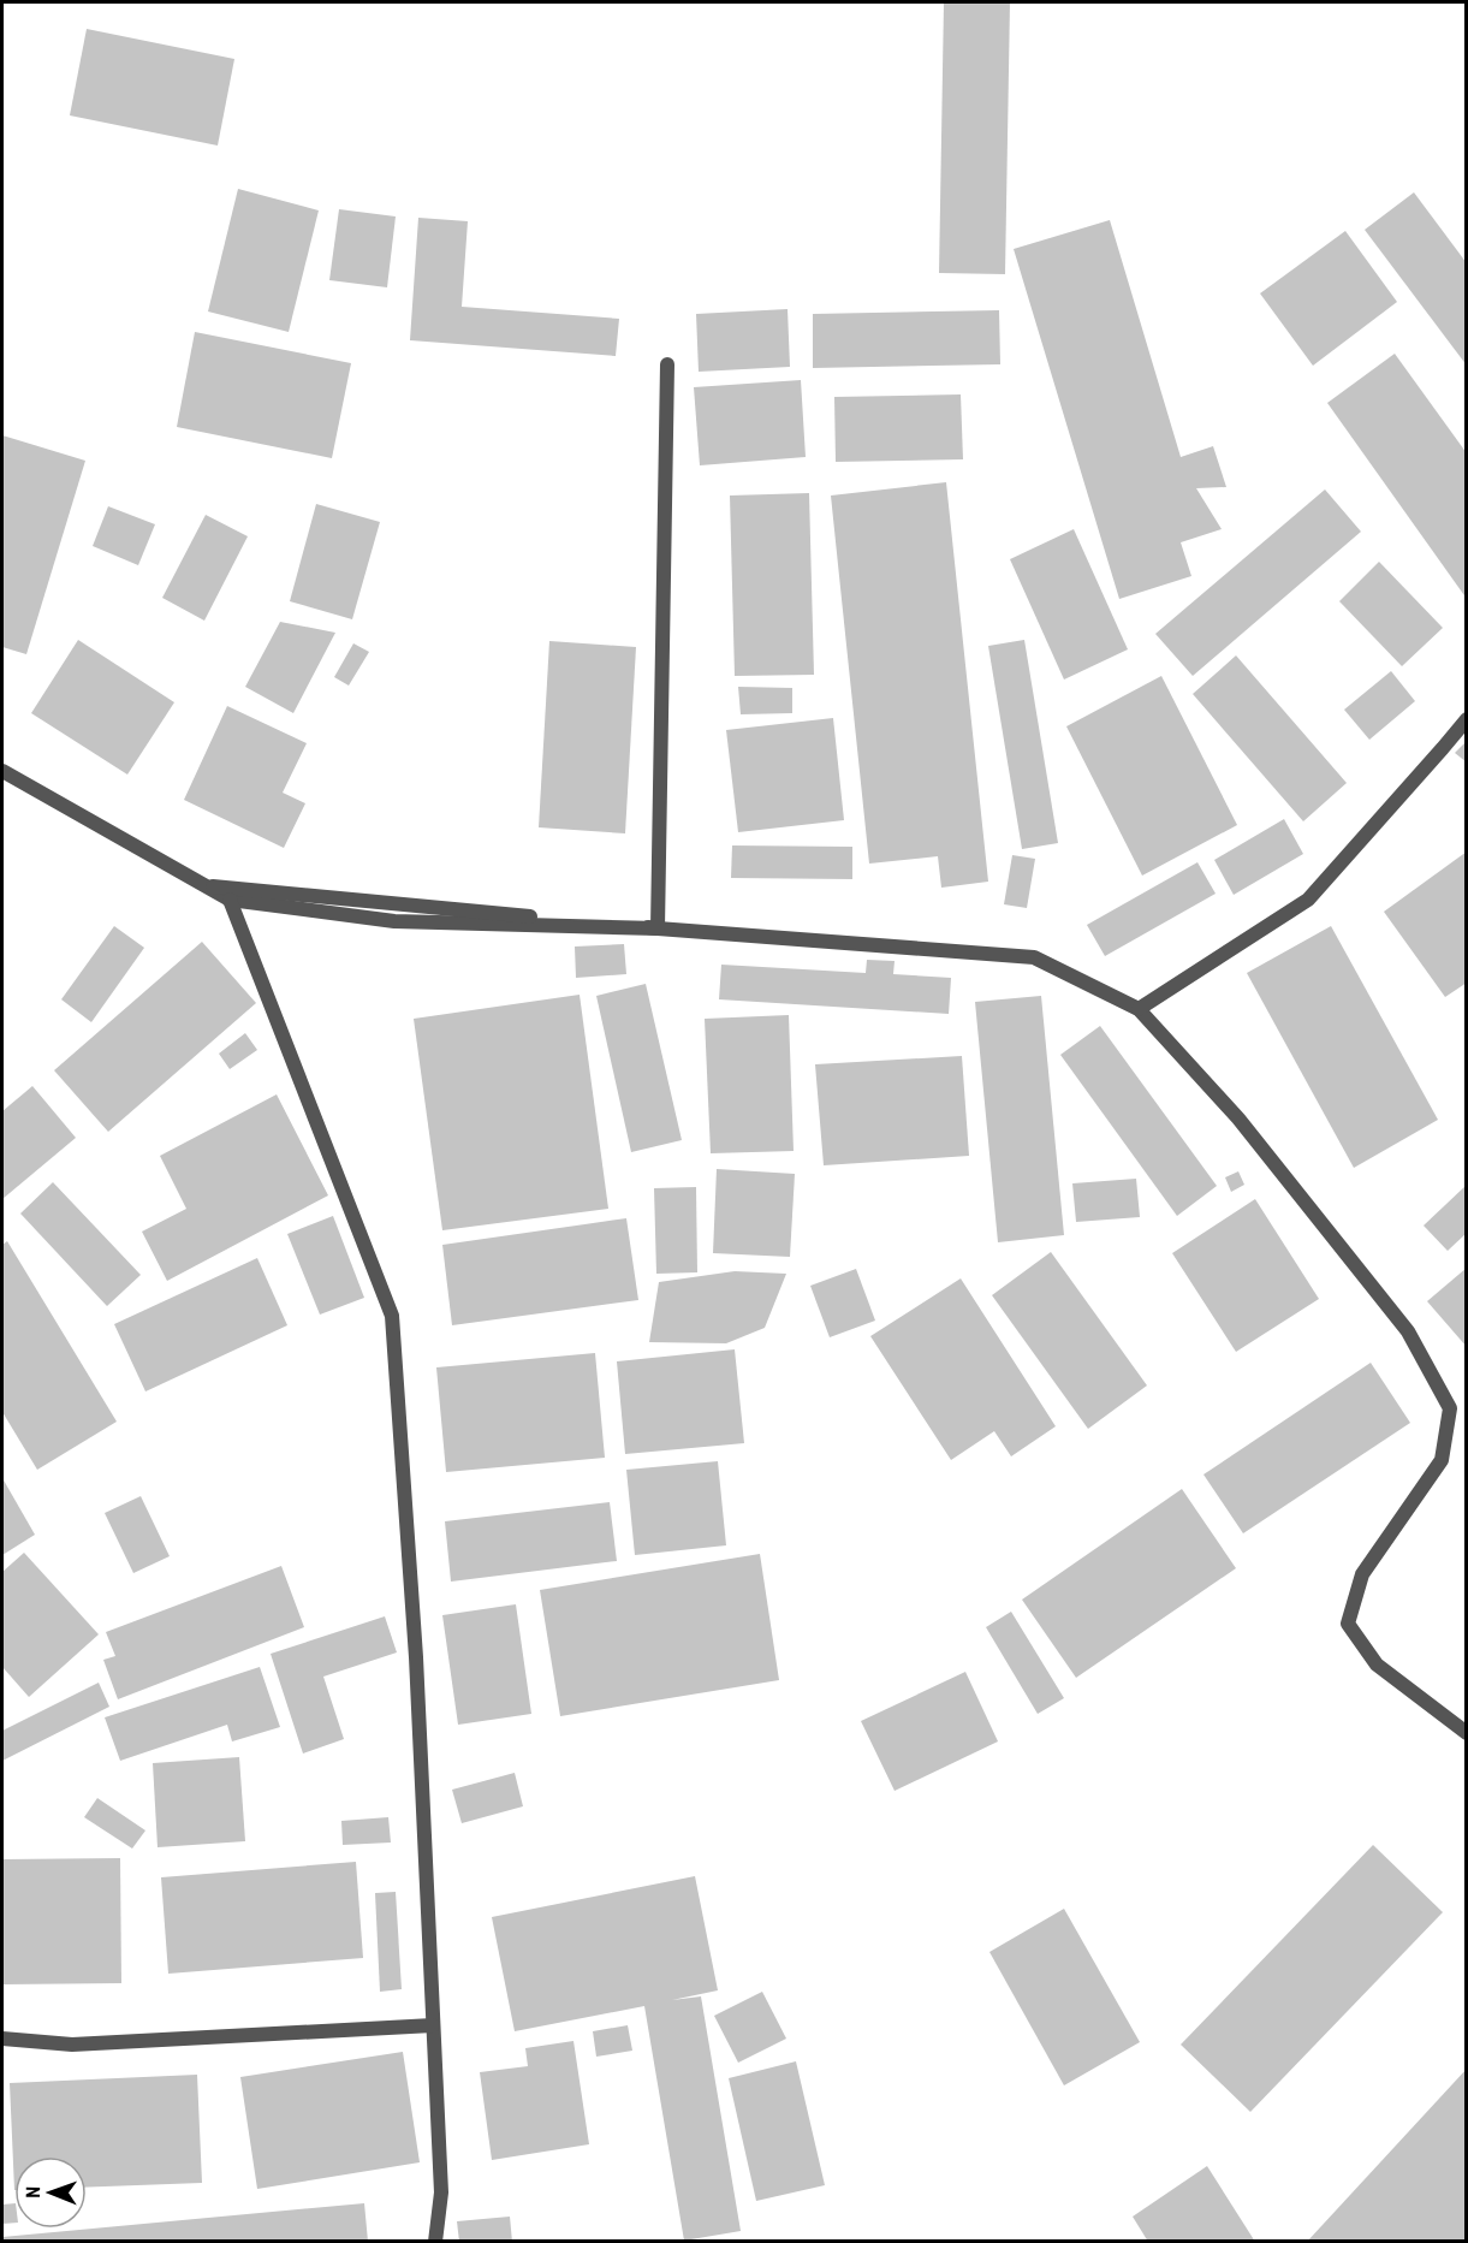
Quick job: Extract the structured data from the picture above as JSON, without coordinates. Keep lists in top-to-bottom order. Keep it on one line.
{"north":"left"}
